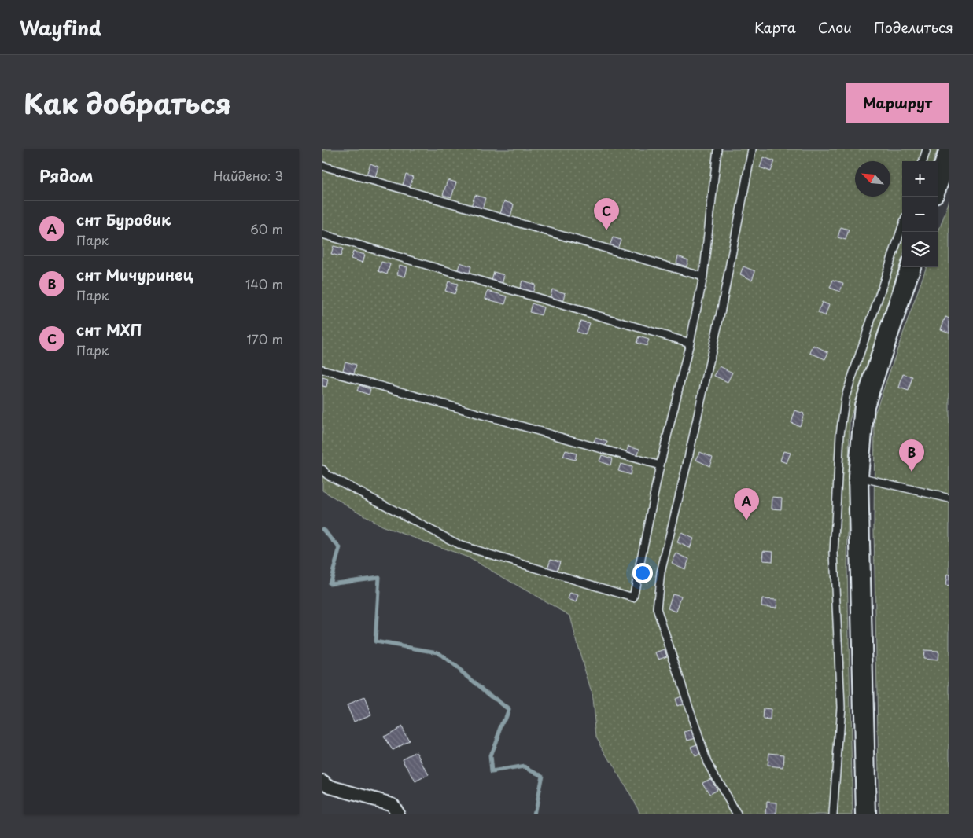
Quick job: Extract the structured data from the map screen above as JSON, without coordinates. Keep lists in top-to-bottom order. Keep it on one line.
{"north":"top left","page":{"header":"Wayfind","nav":["Карта","Слои","Поделиться"],"title":"Как добраться","buttons":"Маршрут","heading":["Рядом","Найдено: 3"],"map_buttons":["+","−"],"pins":["C","B","A"],"list":[{"mark":"A","name":"снт Буровик","note":"Парк","value":"60 m"},{"mark":"B","name":"снт Мичуринец","note":"Парк","value":"140 m"},{"mark":"C","name":"снт МХП","note":"Парк","value":"170 m"}]}}
